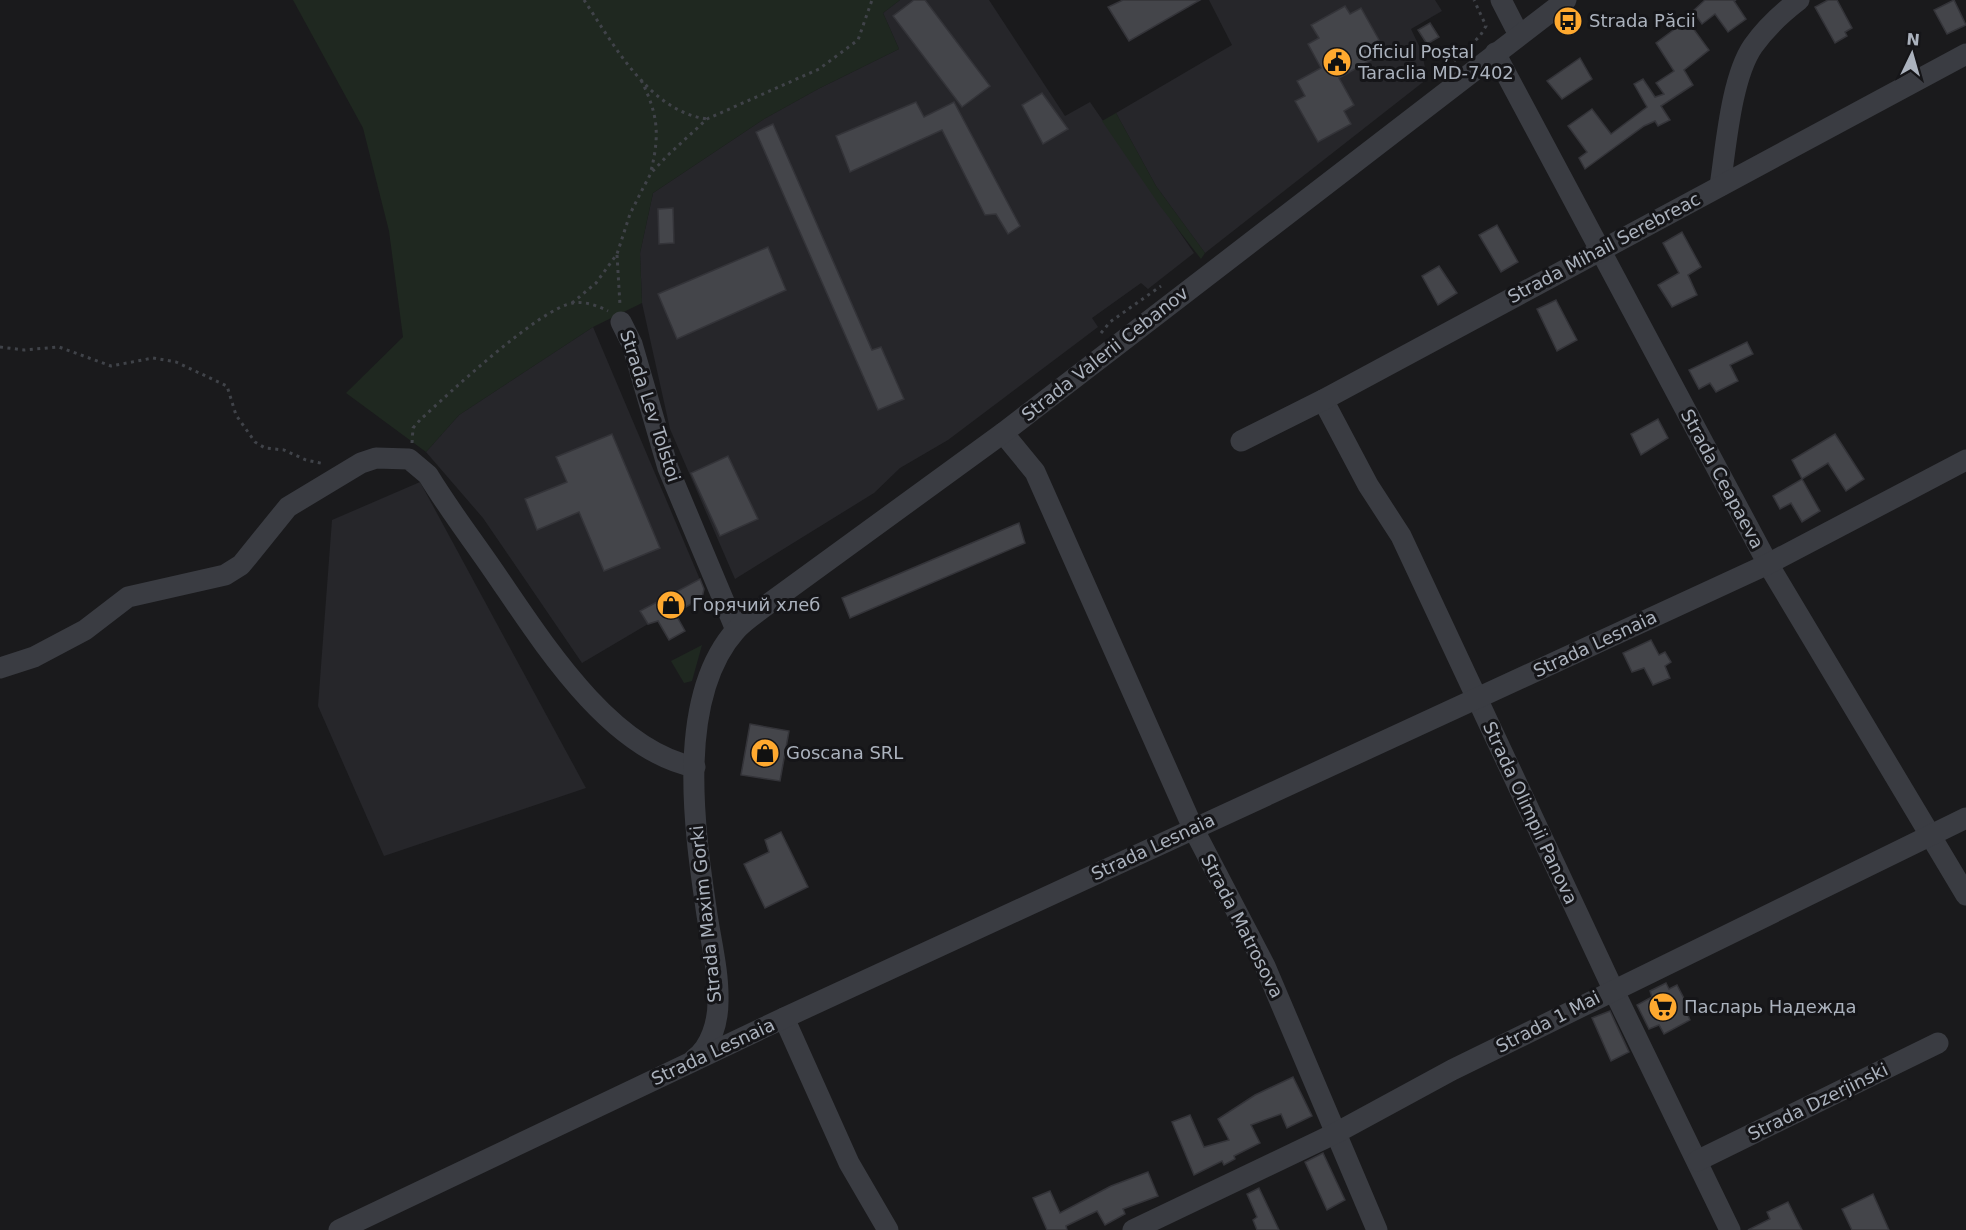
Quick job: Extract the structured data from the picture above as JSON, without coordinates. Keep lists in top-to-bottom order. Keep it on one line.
{"streets":{"street":["Strada Mihail Serebreac","Strada Valerii Cebanov","Strada Lev Tolstoi","Strada Ceapaeva","Strada Lesnaia","Strada Olimpii Panova","Strada Maxim Gorki","Strada Matrosova","Strada 1 Mai","Strada Dzerjinski"]},"crossings":[["Strada Mihail Serebreac","Strada Ceapaeva"],["Strada Mihail Serebreac","Strada Olimpii Panova"],["Strada Valerii Cebanov","Strada Lev Tolstoi"],["Strada Valerii Cebanov","Strada Ceapaeva"],["Strada Valerii Cebanov","Strada Maxim Gorki"],["Strada Valerii Cebanov","Strada Matrosova"],["Strada Ceapaeva","Strada Lesnaia"],["Strada Ceapaeva","Strada 1 Mai"],["Strada Lesnaia","Strada Olimpii Panova"],["Strada Lesnaia","Strada Maxim Gorki"],["Strada Lesnaia","Strada Matrosova"],["Strada Olimpii Panova","Strada 1 Mai"],["Strada Olimpii Panova","Strada Dzerjinski"],["Strada Matrosova","Strada 1 Mai"]],"places":{"bus stop":["Strada Păcii"],"public building":["Oficiul Poștal Taraclia MD-7402"],"shop":["Горячий хлеб","Goscana SRL"],"supermarket":["Пасларь Надежда"]},"north":"top"}
